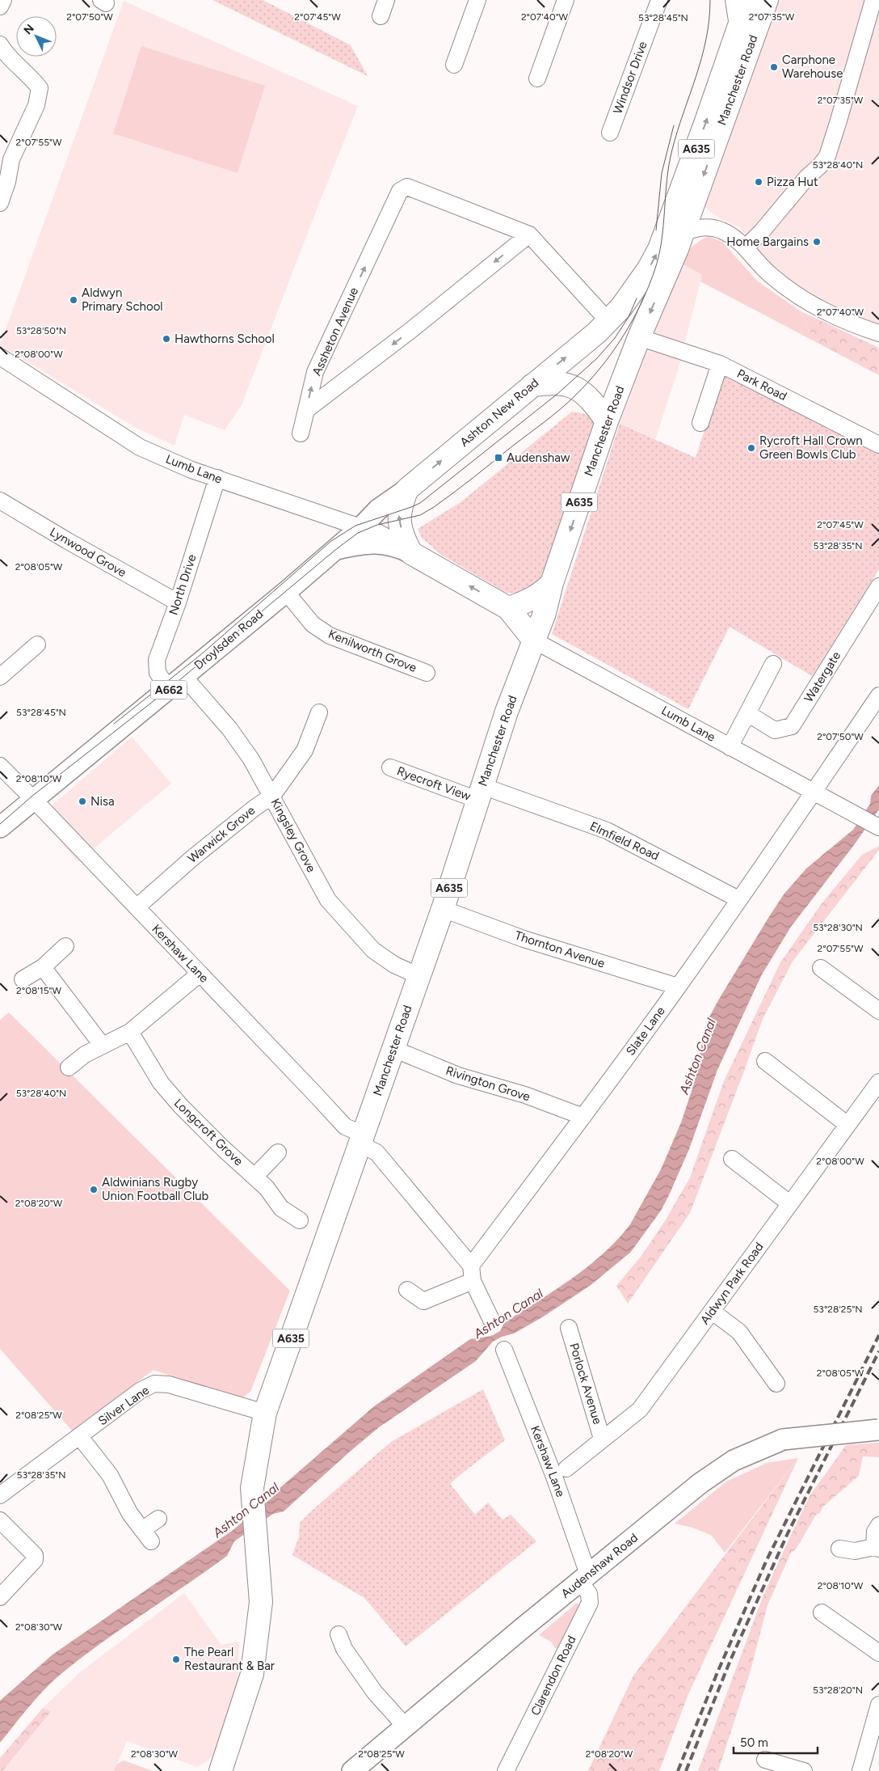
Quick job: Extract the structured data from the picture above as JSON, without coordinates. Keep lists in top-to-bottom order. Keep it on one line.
{"streets":{"highway":["Manchester Road","A635","Ashton New Road","Lumb Lane"],"main road":["Droylsden Road","A662","Audenshaw Road"],"street":["Windsor Drive","Assheton Avenue","Park Road","Lynwood Grove","North Drive","Kenilworth Grove","Watergate","Ryecroft View","Warwick Grove","Kingsley Grove","Elmfield Road","Thornton Avenue","Kershaw Lane","Slate Lane","Rivington Grove","Longcroft Grove","Aldwyn Park Road","Porlock Avenue","Silver Lane","Clarendon Road"]},"crossings":[["Manchester Road","A635"],["Manchester Road","Park Road"],["Manchester Road","Ashton New Road"],["Manchester Road","Lumb Lane"],["Manchester Road","Ryecroft View"],["Manchester Road","Kingsley Grove"],["Manchester Road","Elmfield Road"],["Manchester Road","Thornton Avenue"],["Manchester Road","Kershaw Lane"],["Manchester Road","Rivington Grove"],["Manchester Road","Silver Lane"],["A635","Ashton New Road"],["A635","Lumb Lane"],["Assheton Avenue","Ashton New Road"],["Ashton New Road","Lumb Lane"],["Ashton New Road","Droylsden Road"],["Lumb Lane","North Drive"],["Lumb Lane","Droylsden Road"],["Lumb Lane","Slate Lane"],["Lynwood Grove","North Drive"],["North Drive","Droylsden Road"],["North Drive","Kingsley Grove"],["Droylsden Road","Kenilworth Grove"],["Droylsden Road","Kingsley Grove"],["Droylsden Road","Kershaw Lane"],["Ryecroft View","Elmfield Road"],["Warwick Grove","Kingsley Grove"],["Warwick Grove","Kershaw Lane"],["Elmfield Road","Slate Lane"],["Thornton Avenue","Slate Lane"],["Kershaw Lane","Slate Lane"],["Kershaw Lane","Audenshaw Road"],["Kershaw Lane","Clarendon Road"],["Slate Lane","Rivington Grove"],["Aldwyn Park Road","Porlock Avenue"],["Audenshaw Road","Clarendon Road"]],"one_way":["Ashton New Road"],"water":["Ashton Canal"],"places":{"other":["Carphone Warehouse","Pizza Hut","Home Bargains","Aldwyn Primary School","Hawthorns School","Rycroft Hall Crown Green Bowls Club","Nisa","Aldwinians Rugby Union Football Club","The Pearl Restaurant & Bar"],"transit":["Audenshaw"]},"scale_bar":"50 m","north":"top left","coordinates":["2°07'50\"W","2°07'45\"W","2°07'40\"W","2°07'35\"W","53°28'45\"N","2°07'55\"W","53°28'40\"N","53°28'50\"N","2°08'00\"W","53°28'35\"N","2°08'05\"W","2°08'10\"W","53°28'30\"N","2°08'15\"W","2°08'20\"W","53°28'25\"N","2°08'25\"W","2°08'30\"W","53°28'20\"N"]}
